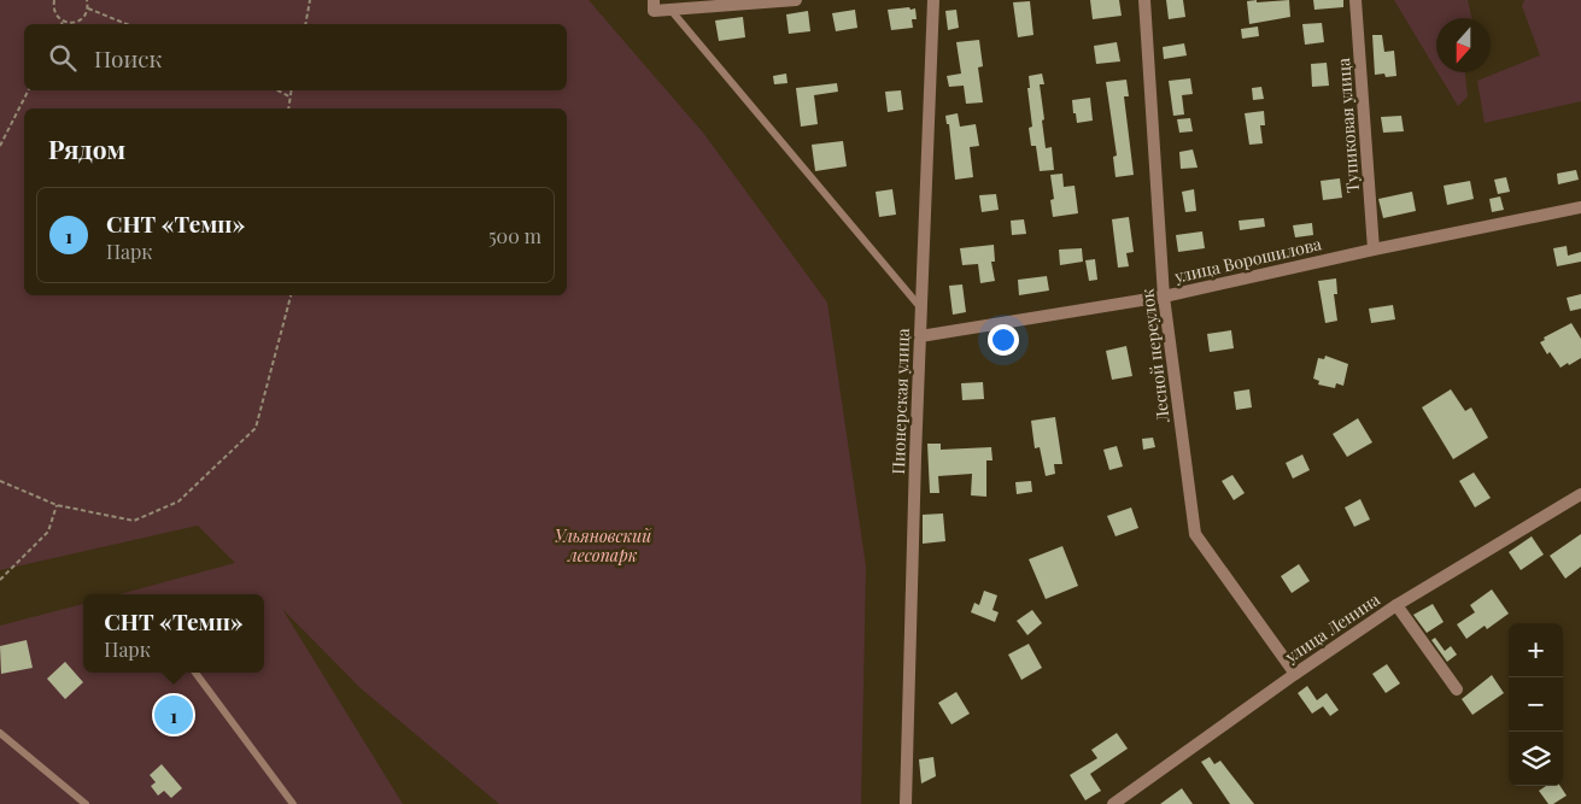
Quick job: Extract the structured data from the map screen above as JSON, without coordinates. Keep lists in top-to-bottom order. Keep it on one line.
{"streets":{"street":["Тупиковая улица","улица Ворошилова","Лесной переулок","Пионерская улица","улица Ленина"]},"crossings":[["Тупиковая улица","улица Ворошилова"],["улица Ворошилова","Лесной переулок"],["улица Ворошилова","Пионерская улица"],["Лесной переулок","улица Ленина"]],"parks":["Ульяновский лесопарк"],"north":"bottom","page":{"search":"Поиск","heading":"Рядом","list":[{"mark":"1","name":"СНТ «Темп»","note":"Парк","value":"500 m"}],"popup":["СНТ «Темп»","Парк"],"map_buttons":["+","−"],"pins":"1"}}
